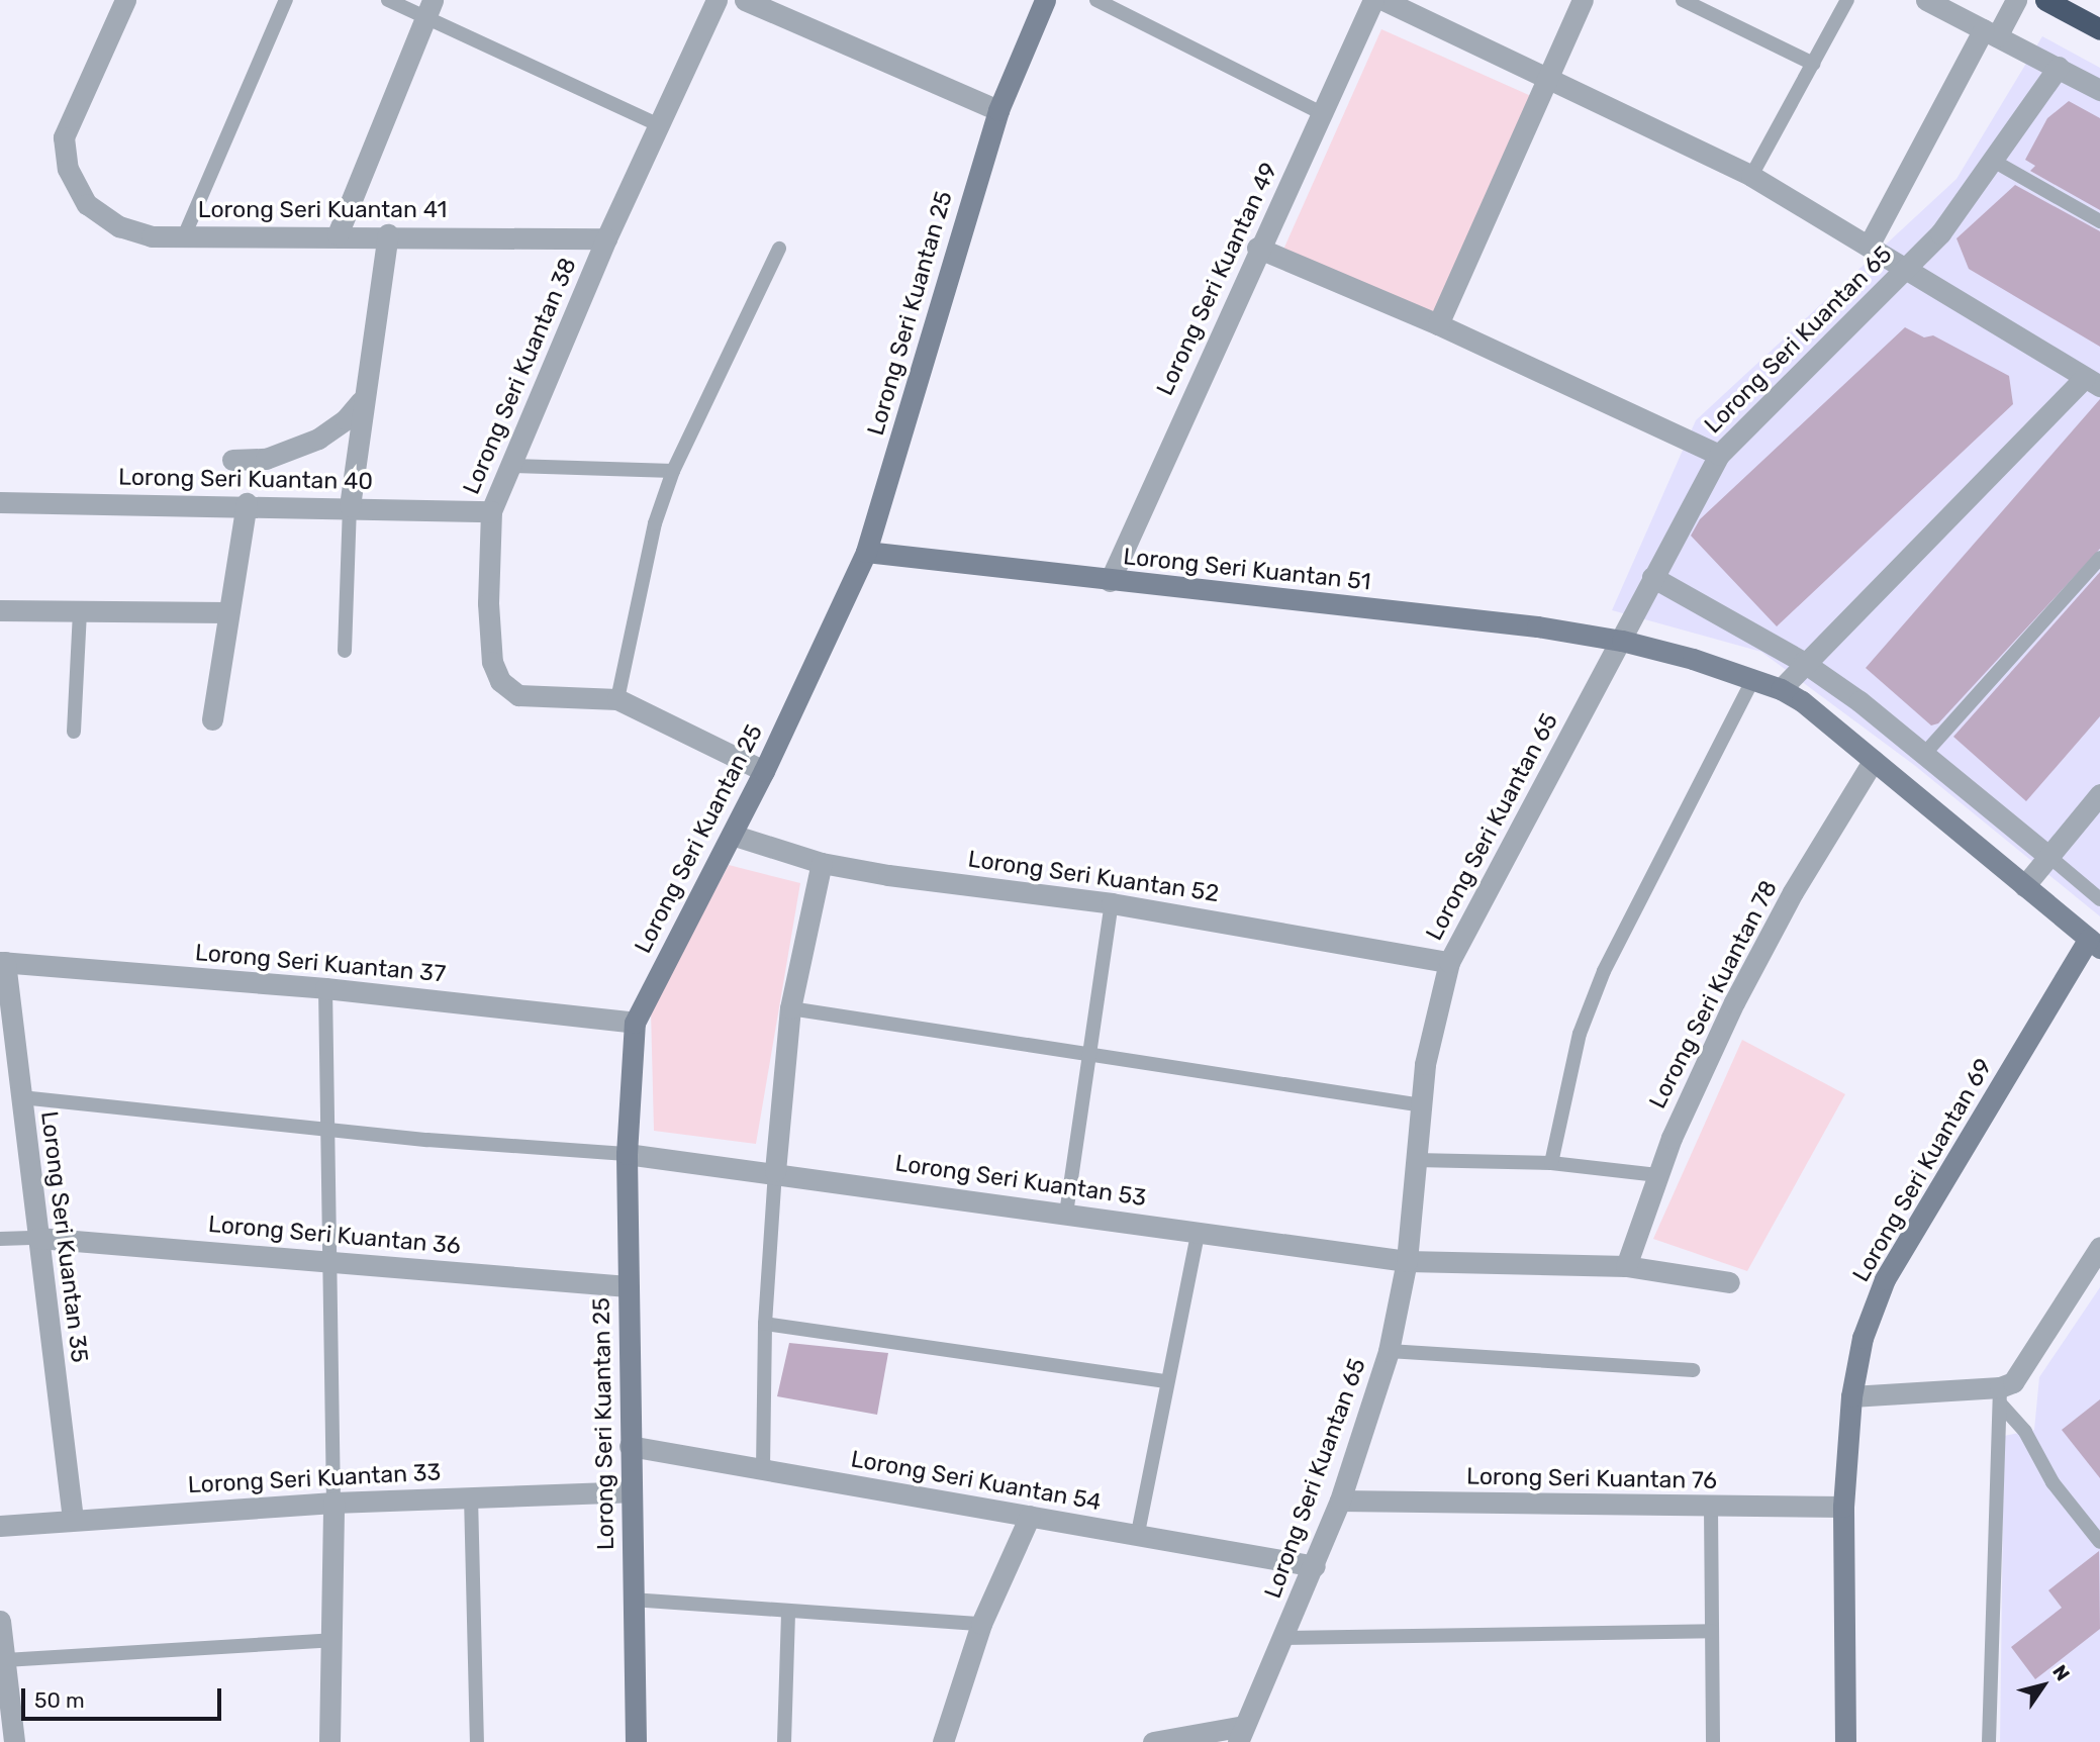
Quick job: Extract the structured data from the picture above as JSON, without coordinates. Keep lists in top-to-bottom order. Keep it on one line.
{"streets":{"street":["Lorong Seri Kuantan 41","Lorong Seri Kuantan 49","Lorong Seri Kuantan 25","Lorong Seri Kuantan 65","Lorong Seri Kuantan 38","Lorong Seri Kuantan 40","Lorong Seri Kuantan 51","Lorong Seri Kuantan 52","Lorong Seri Kuantan 37","Lorong Seri Kuantan 78","Lorong Seri Kuantan 69","Lorong Seri Kuantan 53","Lorong Seri Kuantan 36","Lorong Seri Kuantan 35","Lorong Seri Kuantan 33","Lorong Seri Kuantan 76","Lorong Seri Kuantan 54"]},"crossings":[["Lorong Seri Kuantan 41","Lorong Seri Kuantan 38"],["Lorong Seri Kuantan 49","Lorong Seri Kuantan 51"],["Lorong Seri Kuantan 25","Lorong Seri Kuantan 38"],["Lorong Seri Kuantan 25","Lorong Seri Kuantan 51"],["Lorong Seri Kuantan 25","Lorong Seri Kuantan 52"],["Lorong Seri Kuantan 25","Lorong Seri Kuantan 37"],["Lorong Seri Kuantan 25","Lorong Seri Kuantan 53"],["Lorong Seri Kuantan 25","Lorong Seri Kuantan 36"],["Lorong Seri Kuantan 25","Lorong Seri Kuantan 33"],["Lorong Seri Kuantan 25","Lorong Seri Kuantan 54"],["Lorong Seri Kuantan 65","Lorong Seri Kuantan 51"],["Lorong Seri Kuantan 65","Lorong Seri Kuantan 52"],["Lorong Seri Kuantan 65","Lorong Seri Kuantan 53"],["Lorong Seri Kuantan 65","Lorong Seri Kuantan 76"],["Lorong Seri Kuantan 65","Lorong Seri Kuantan 54"],["Lorong Seri Kuantan 38","Lorong Seri Kuantan 40"],["Lorong Seri Kuantan 51","Lorong Seri Kuantan 78"],["Lorong Seri Kuantan 51","Lorong Seri Kuantan 69"],["Lorong Seri Kuantan 37","Lorong Seri Kuantan 35"],["Lorong Seri Kuantan 78","Lorong Seri Kuantan 53"],["Lorong Seri Kuantan 69","Lorong Seri Kuantan 76"],["Lorong Seri Kuantan 36","Lorong Seri Kuantan 35"],["Lorong Seri Kuantan 35","Lorong Seri Kuantan 33"]],"scale_bar":"50 m","north":"top right"}
